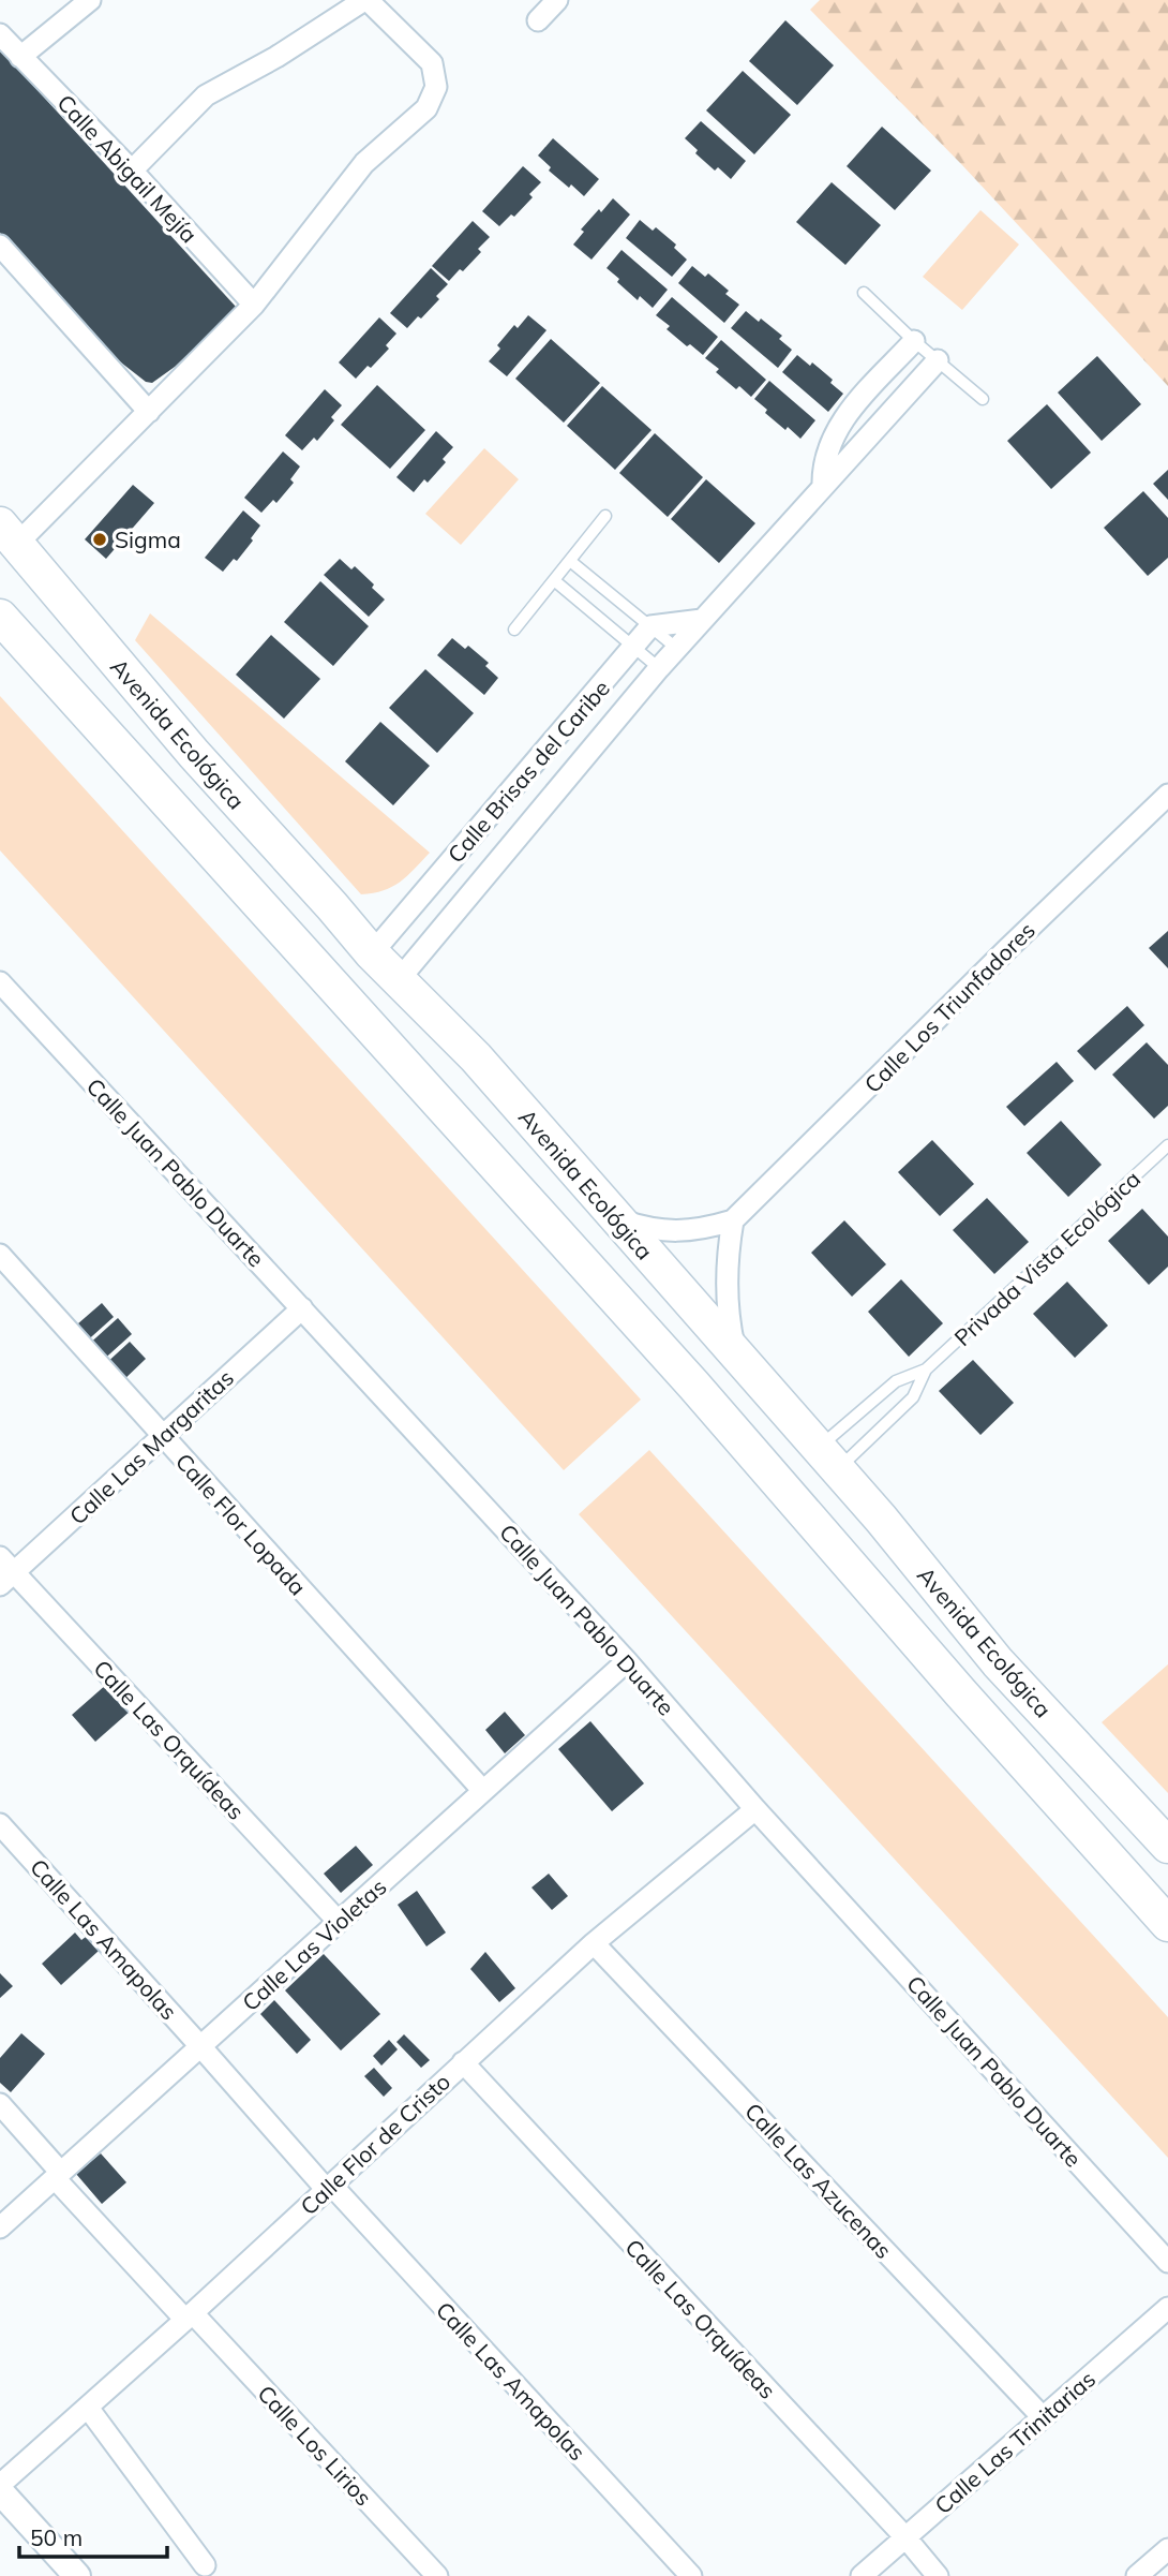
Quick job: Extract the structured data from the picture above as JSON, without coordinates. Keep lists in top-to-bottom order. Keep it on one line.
{"streets":{"main road":["Avenida Ecológica"],"street":["Calle Abigail Mejía","Calle Brisas del Caribe","Calle Los Triunfadores","Calle Juan Pablo Duarte","Calle Las Margaritas","Calle Flor Lopada","Calle Las Orquídeas","Calle Las Amapolas","Calle Las Violetas","Calle Flor de Cristo","Calle Las Azucenas","Calle Las Trinitarias","Calle Los Lirios"],"lane":["Privada Vista Ecológica"]},"crossings":[["Avenida Ecológica","Calle Brisas del Caribe"],["Avenida Ecológica","Calle Los Triunfadores"],["Avenida Ecológica","Privada Vista Ecológica"],["Calle Juan Pablo Duarte","Calle Las Margaritas"],["Calle Juan Pablo Duarte","Calle Las Violetas"],["Calle Juan Pablo Duarte","Calle Flor de Cristo"],["Calle Las Margaritas","Calle Flor Lopada"],["Calle Las Margaritas","Calle Las Orquídeas"],["Calle Flor Lopada","Calle Las Violetas"],["Calle Las Orquídeas","Calle Las Violetas"],["Calle Las Orquídeas","Calle Flor de Cristo"],["Calle Las Orquídeas","Calle Las Trinitarias"],["Calle Las Amapolas","Calle Las Violetas"],["Calle Las Amapolas","Calle Flor de Cristo"],["Calle Las Violetas","Calle Los Lirios"],["Calle Flor de Cristo","Calle Las Azucenas"],["Calle Flor de Cristo","Calle Los Lirios"],["Calle Las Azucenas","Calle Las Trinitarias"]],"places":["Sigma"],"scale_bar":"50 m"}
